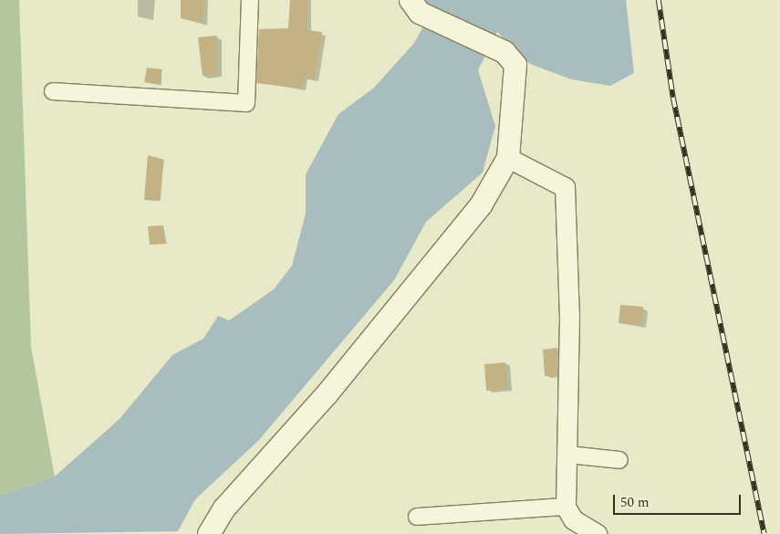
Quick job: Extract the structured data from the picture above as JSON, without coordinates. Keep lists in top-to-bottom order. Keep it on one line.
{"scale_bar":"50 m"}
